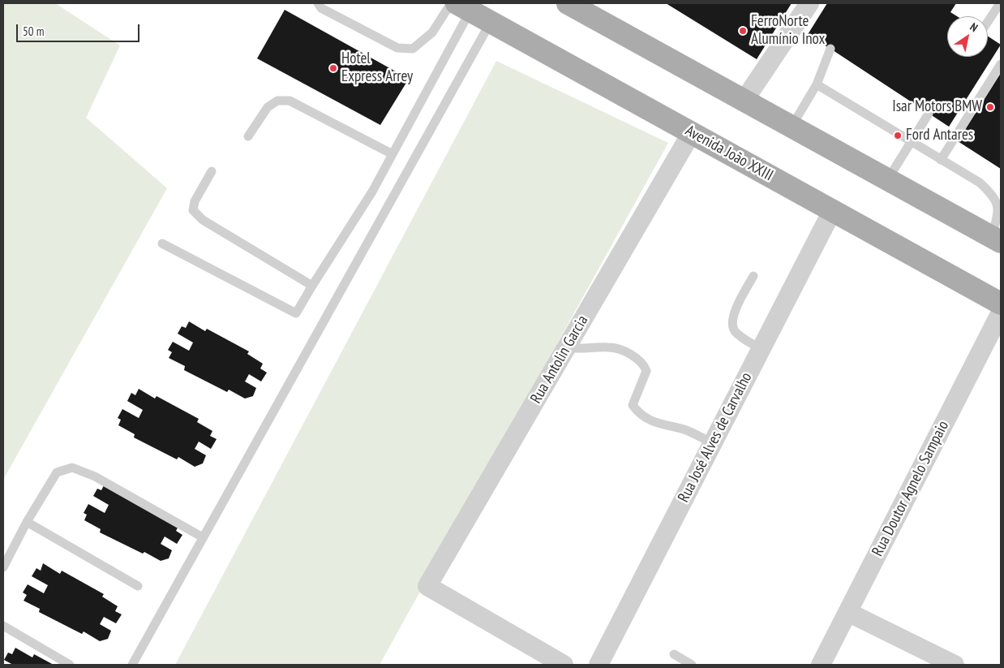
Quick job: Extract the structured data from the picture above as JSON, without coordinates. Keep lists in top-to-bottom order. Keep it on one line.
{"streets":{"main road":["Avenida João XXIII"],"street":["Rua Antolin Garcia","Rua José Alves de Carvalho","Rua Doutor Agnelo Sampaio"]},"crossings":[["Avenida João XXIII","Rua Antolin Garcia"],["Avenida João XXIII","Rua José Alves de Carvalho"]],"places":["FerroNorte Alumínio Inox","Hotel Express Arrey","Isar Motors BMW","Ford Antares"],"scale_bar":"50 m","north":"top right"}
